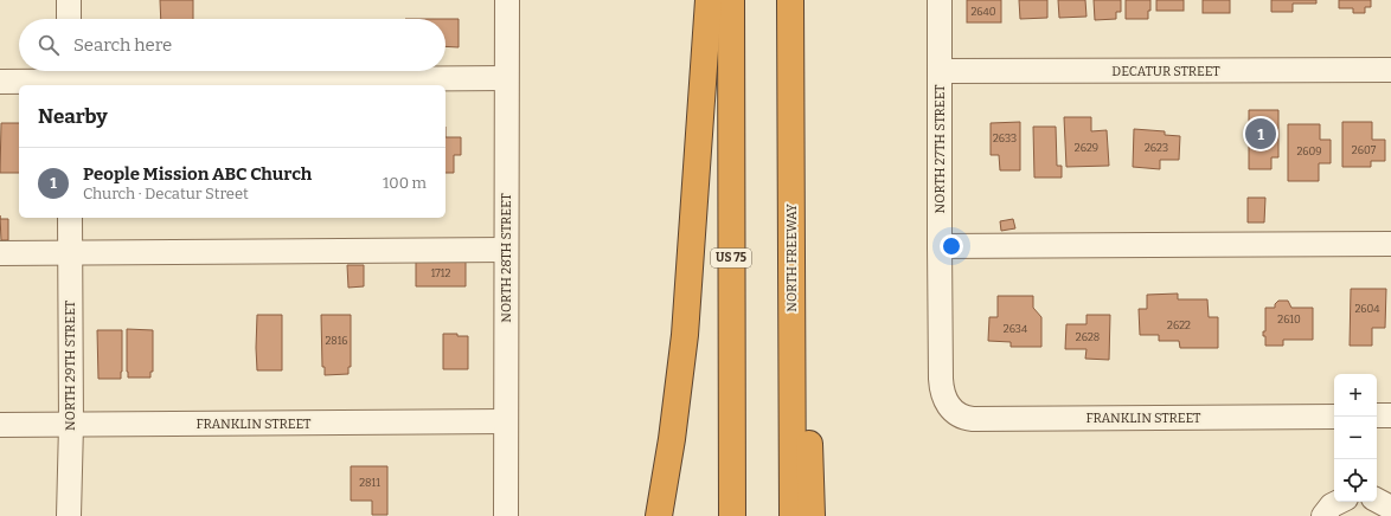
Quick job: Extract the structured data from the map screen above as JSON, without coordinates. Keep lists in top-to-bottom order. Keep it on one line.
{"streets":{"highway":["US 75","NORTH FREEWAY"],"street":["DECATUR STREET","NORTH 27TH STREET","NORTH 28TH STREET","NORTH 29TH STREET","FRANKLIN STREET"]},"crossings":[["DECATUR STREET","NORTH 27TH STREET"],["NORTH 27TH STREET","FRANKLIN STREET"],["NORTH 28TH STREET","FRANKLIN STREET"],["NORTH 29TH STREET","FRANKLIN STREET"]],"house_numbers":["2640","2633","2629","2623","2607","2609","1712","2604","2610","2622","2634","2628","2816","2811"],"page":{"search":"Search here","heading":"Nearby","pins":"1","list":[{"mark":"1","name":"People Mission ABC Church","note":"Church · Decatur Street","value":"100 m"}],"map_buttons":["+","−"]}}
